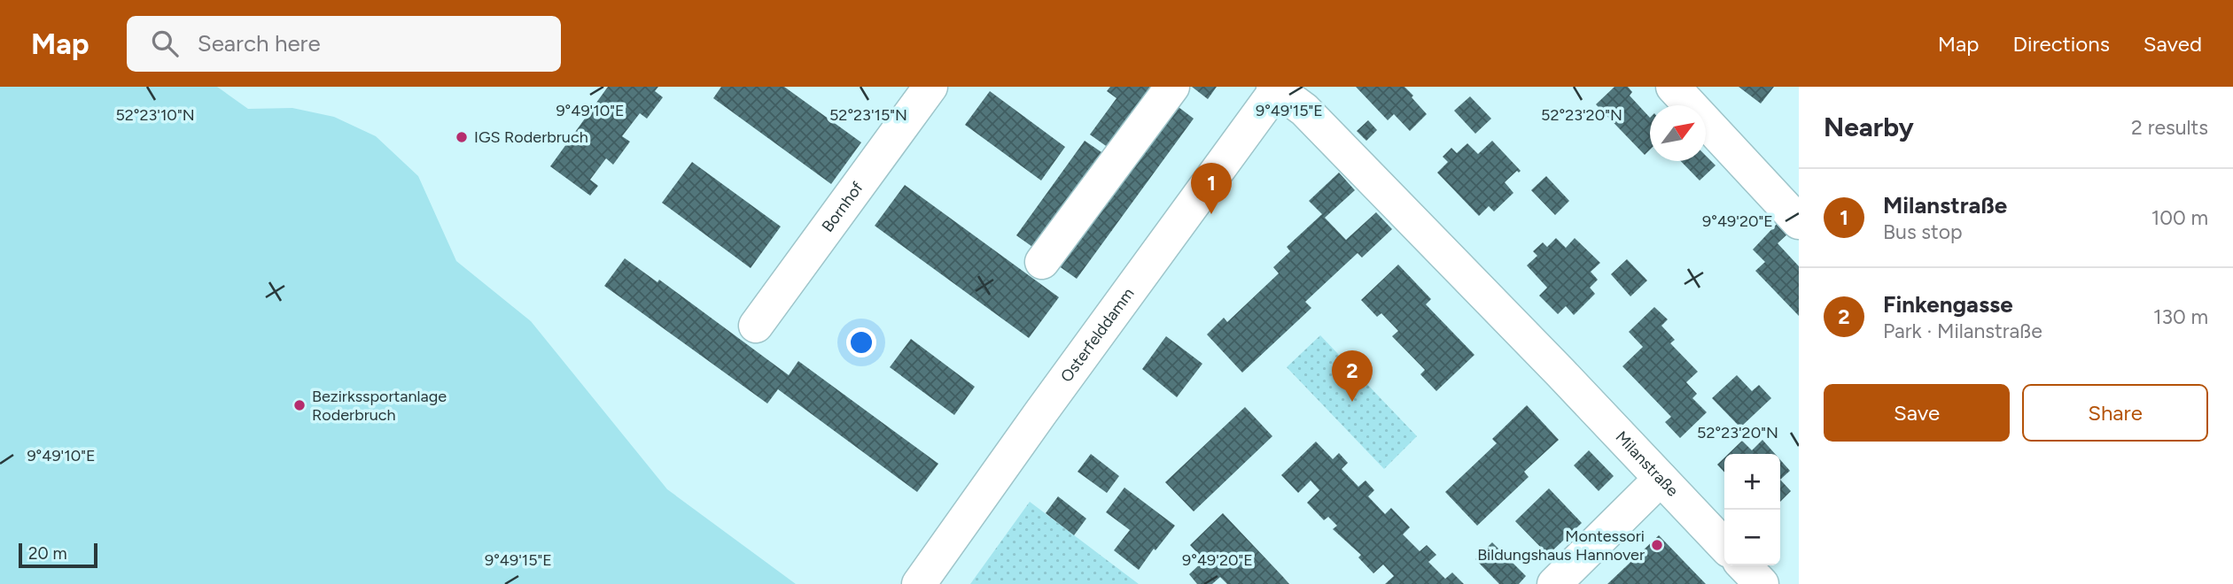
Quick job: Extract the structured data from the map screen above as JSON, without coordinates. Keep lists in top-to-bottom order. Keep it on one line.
{"streets":{"street":["Bornhof","Osterfelddamm","Milanstraße"]},"crossings":[["Osterfelddamm","Milanstraße"]],"places":["IGS Roderbruch","Bezirkssportanlage Roderbruch","Montessori Bildungshaus Hannover"],"scale_bar":"20 m","north":"top right","page":{"header":"Map","search":"Search here","nav":["Map","Directions","Saved"],"heading":["Nearby","2 results"],"pins":["1","2"],"list":[{"mark":"1","name":"Milanstraße","note":"Bus stop","value":"100 m"},{"mark":"2","name":"Finkengasse","note":"Park · Milanstraße","value":"130 m"}],"buttons":["Save","Share"],"map_buttons":["+","−"],"scale":"20 m"},"coordinates":["9°49'10\"E","9°49'15\"E","52°23'10\"N","52°23'15\"N","52°23'20\"N","9°49'20\"E"]}
